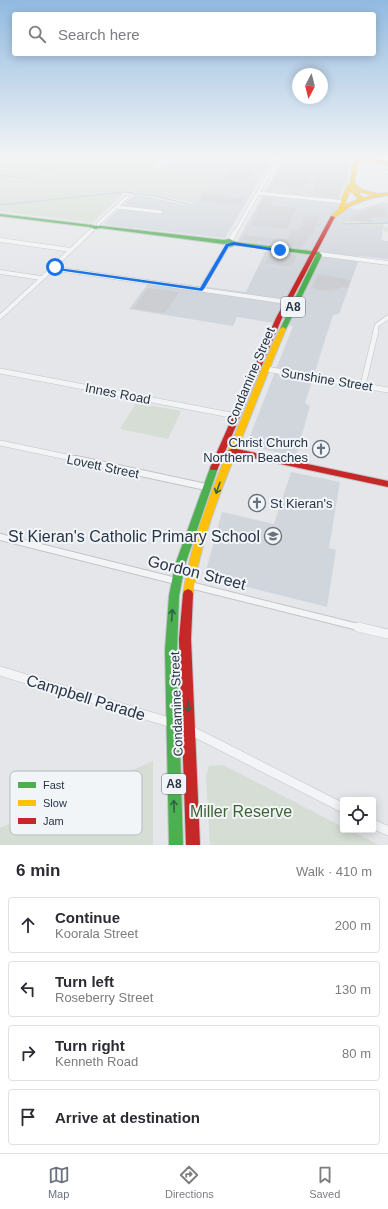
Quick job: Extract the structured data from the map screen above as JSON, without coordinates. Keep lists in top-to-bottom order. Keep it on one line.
{"streets":{"main road":["A8","Condamine Street","Gordon Street"],"street":["Sunshine Street","Innes Road","Lovett Street","Campbell Parade"]},"crossings":[["A8","Condamine Street"],["Condamine Street","Sunshine Street"],["Condamine Street","Innes Road"],["Condamine Street","Lovett Street"],["Condamine Street","Gordon Street"],["Condamine Street","Campbell Parade"]],"parks":["Miller Reserve"],"places":{"church":["Christ Church Northern Beaches","St Kieran's"],"school or university":["St Kieran's Catholic Primary School"]},"legend":["Fast","Slow","Jam"],"north":"bottom","page":{"search":"Search here","heading":["6 min","Walk · 410 m"],"list":[["Continue","Koorala Street","200 m"],["Turn left","Roseberry Street","130 m"],["Turn right","Kenneth Road","80 m"],"Arrive at destination"],"nav":["Map","Directions","Saved"]}}
